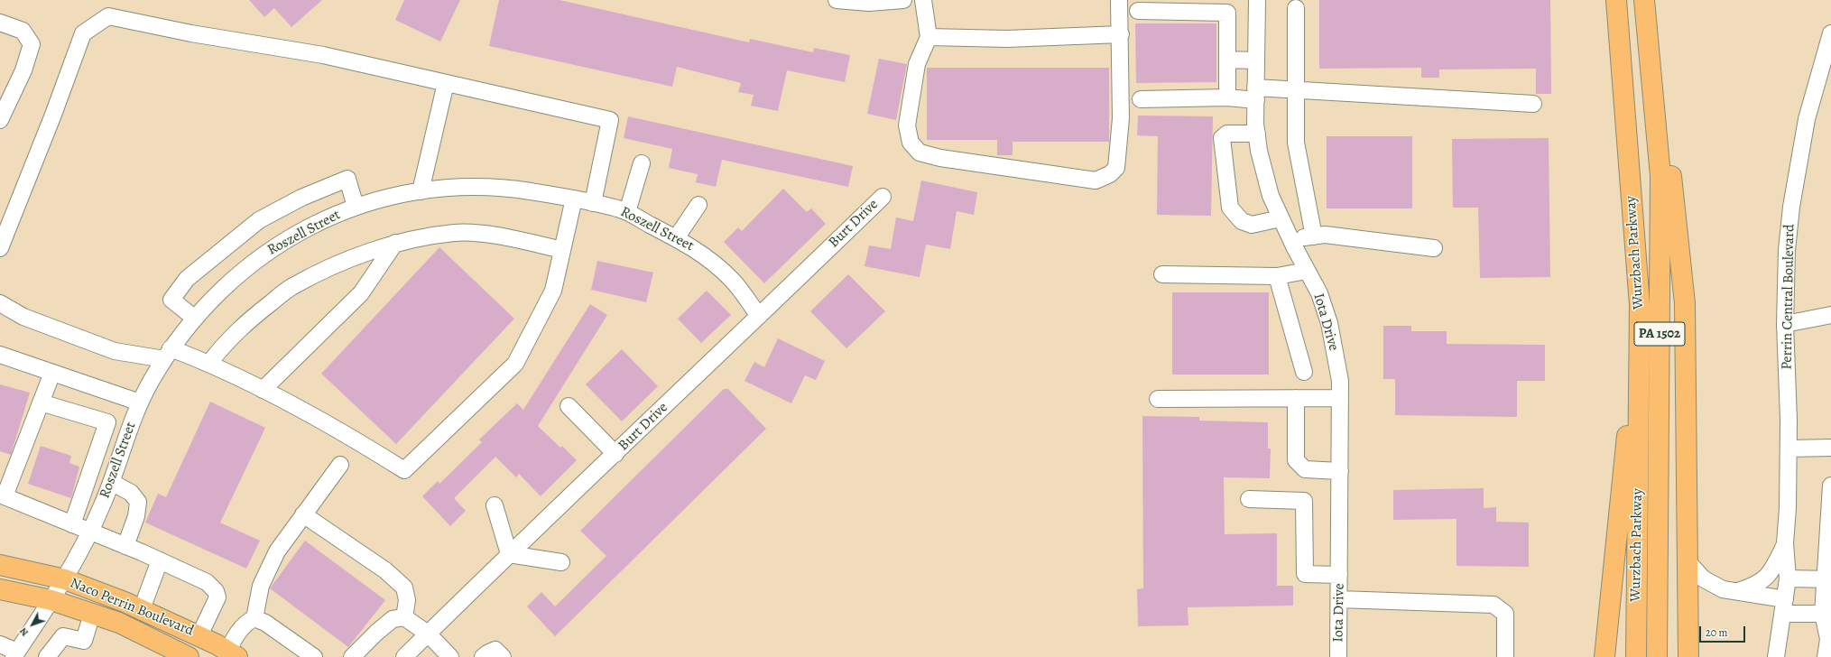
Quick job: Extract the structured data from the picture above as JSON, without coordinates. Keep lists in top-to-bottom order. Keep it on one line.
{"streets":{"main road":["Wurzbach Parkway","PA 1502","Naco Perrin Boulevard"],"street":["Burt Drive","Roszell Street","Perrin Central Boulevard","Iota Drive"]},"crossings":[["Burt Drive","Roszell Street"],["Roszell Street","Naco Perrin Boulevard"]],"scale_bar":"20 m","north":"bottom left"}
